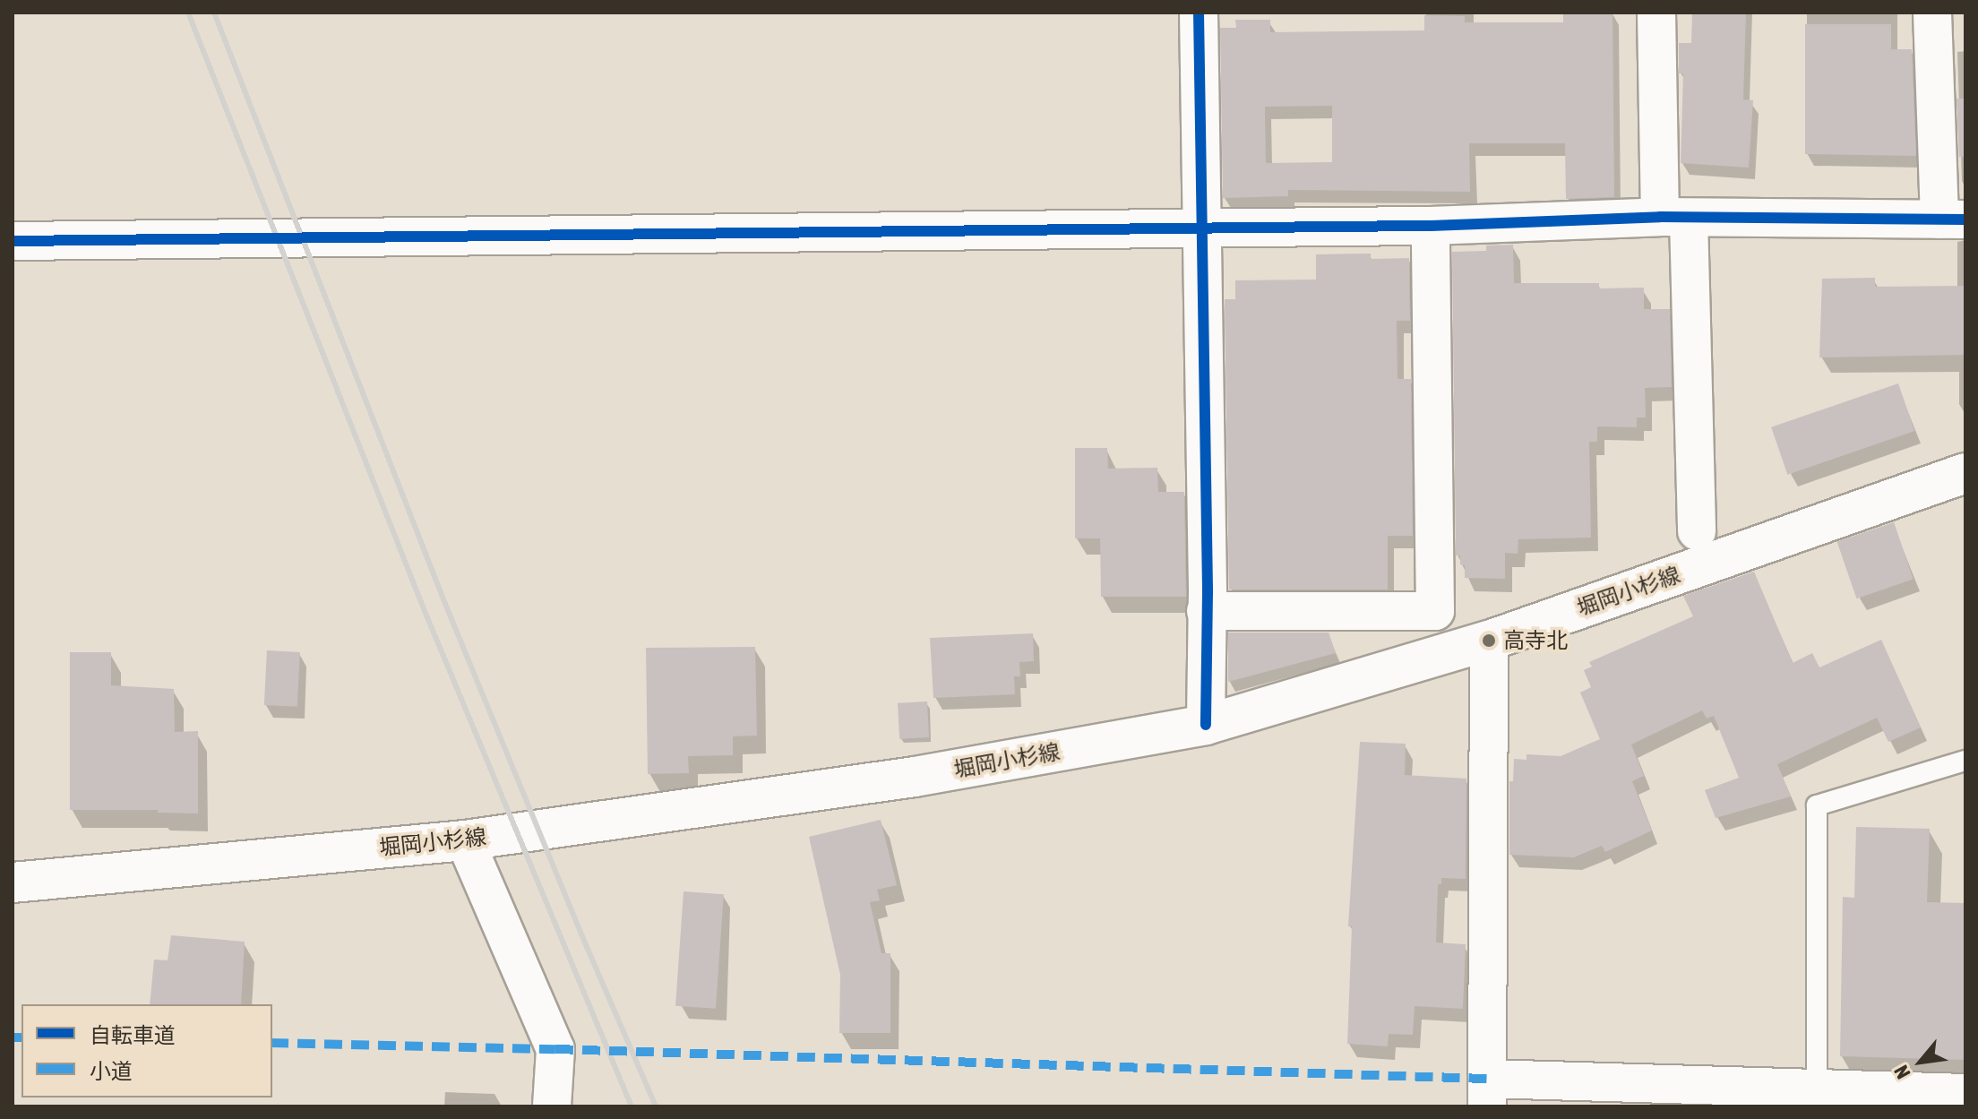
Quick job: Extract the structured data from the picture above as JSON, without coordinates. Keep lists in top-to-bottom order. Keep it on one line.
{"streets":{"main road":["堀岡小杉線"]},"places":["高寺北"],"legend":["自転車道","小道"],"north":"bottom left"}
